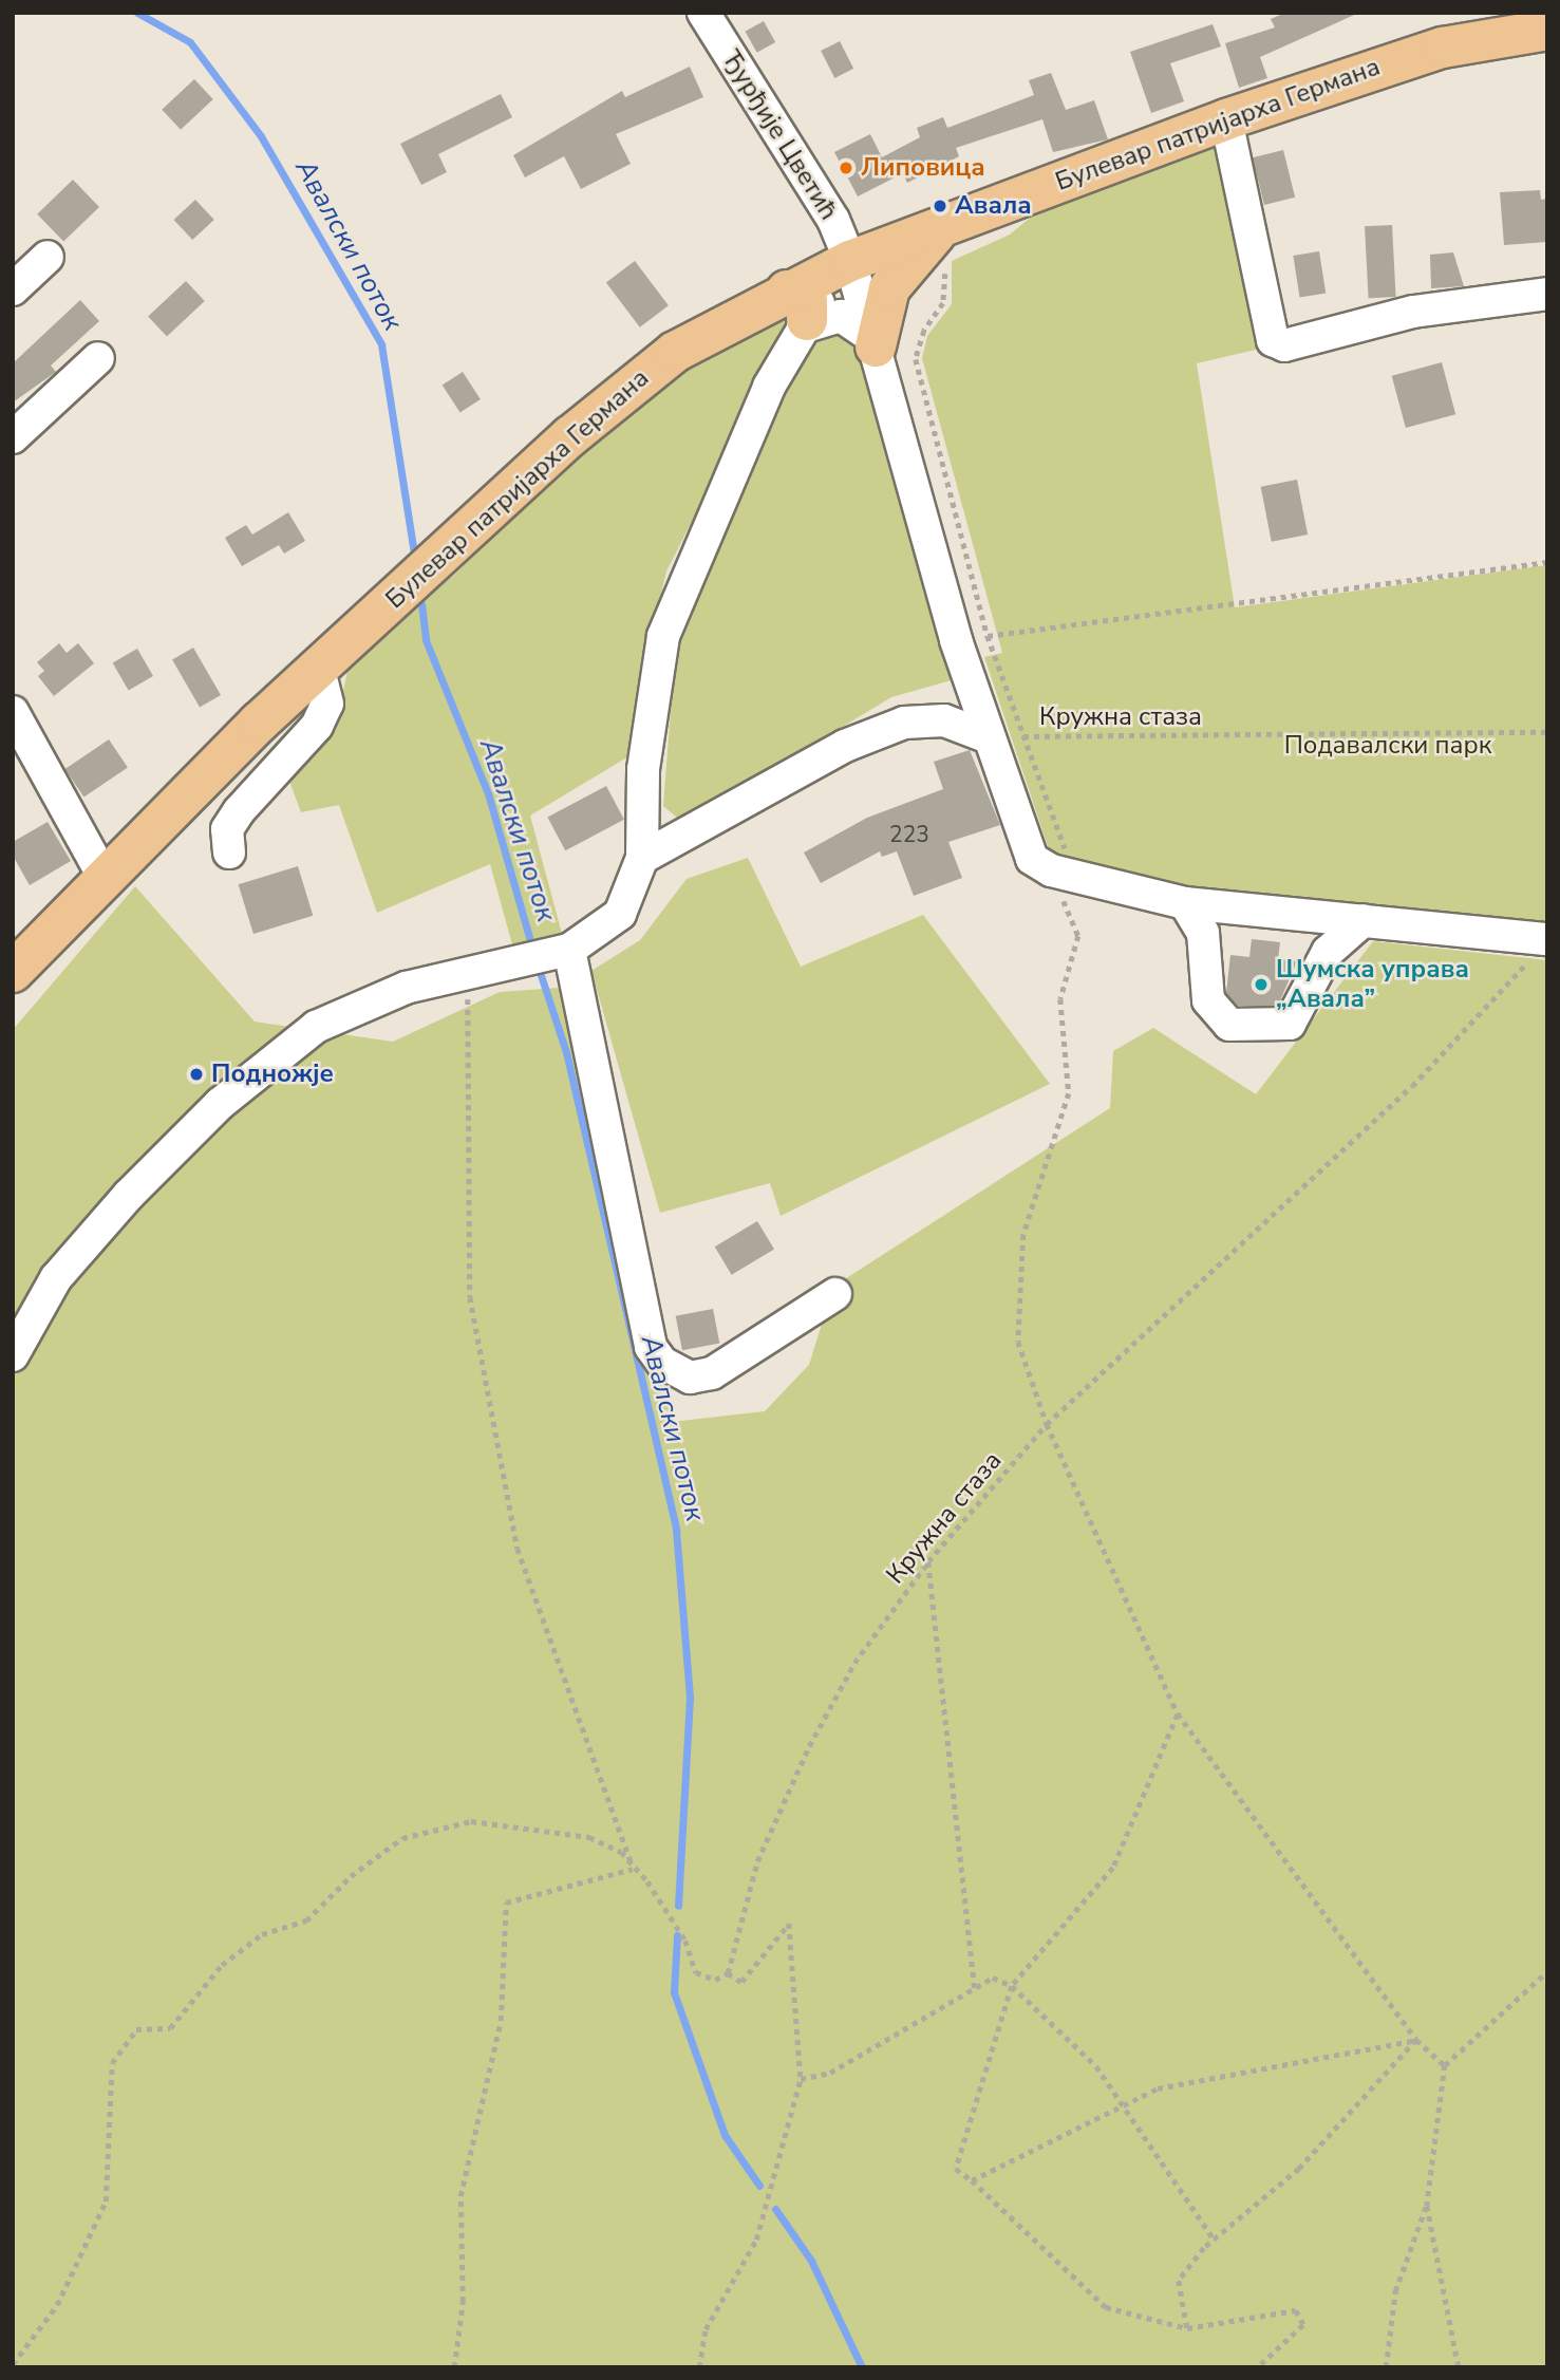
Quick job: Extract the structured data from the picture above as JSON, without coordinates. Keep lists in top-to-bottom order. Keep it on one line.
{"streets":{"main road":["Булевар патријарха Германа"],"street":["Ђурђије Цветић"],"path":["Кружна стаза"]},"crossings":[["Булевар патријарха Германа","Ђурђије Цветић"],["Ђурђије Цветић","Кружна стаза"]],"water":["Авалски поток"],"parks":["Подавалски парк"],"places":["Липовица","Авала","Шумска управа „Авала”","Подножје"],"house_numbers":["223"]}
